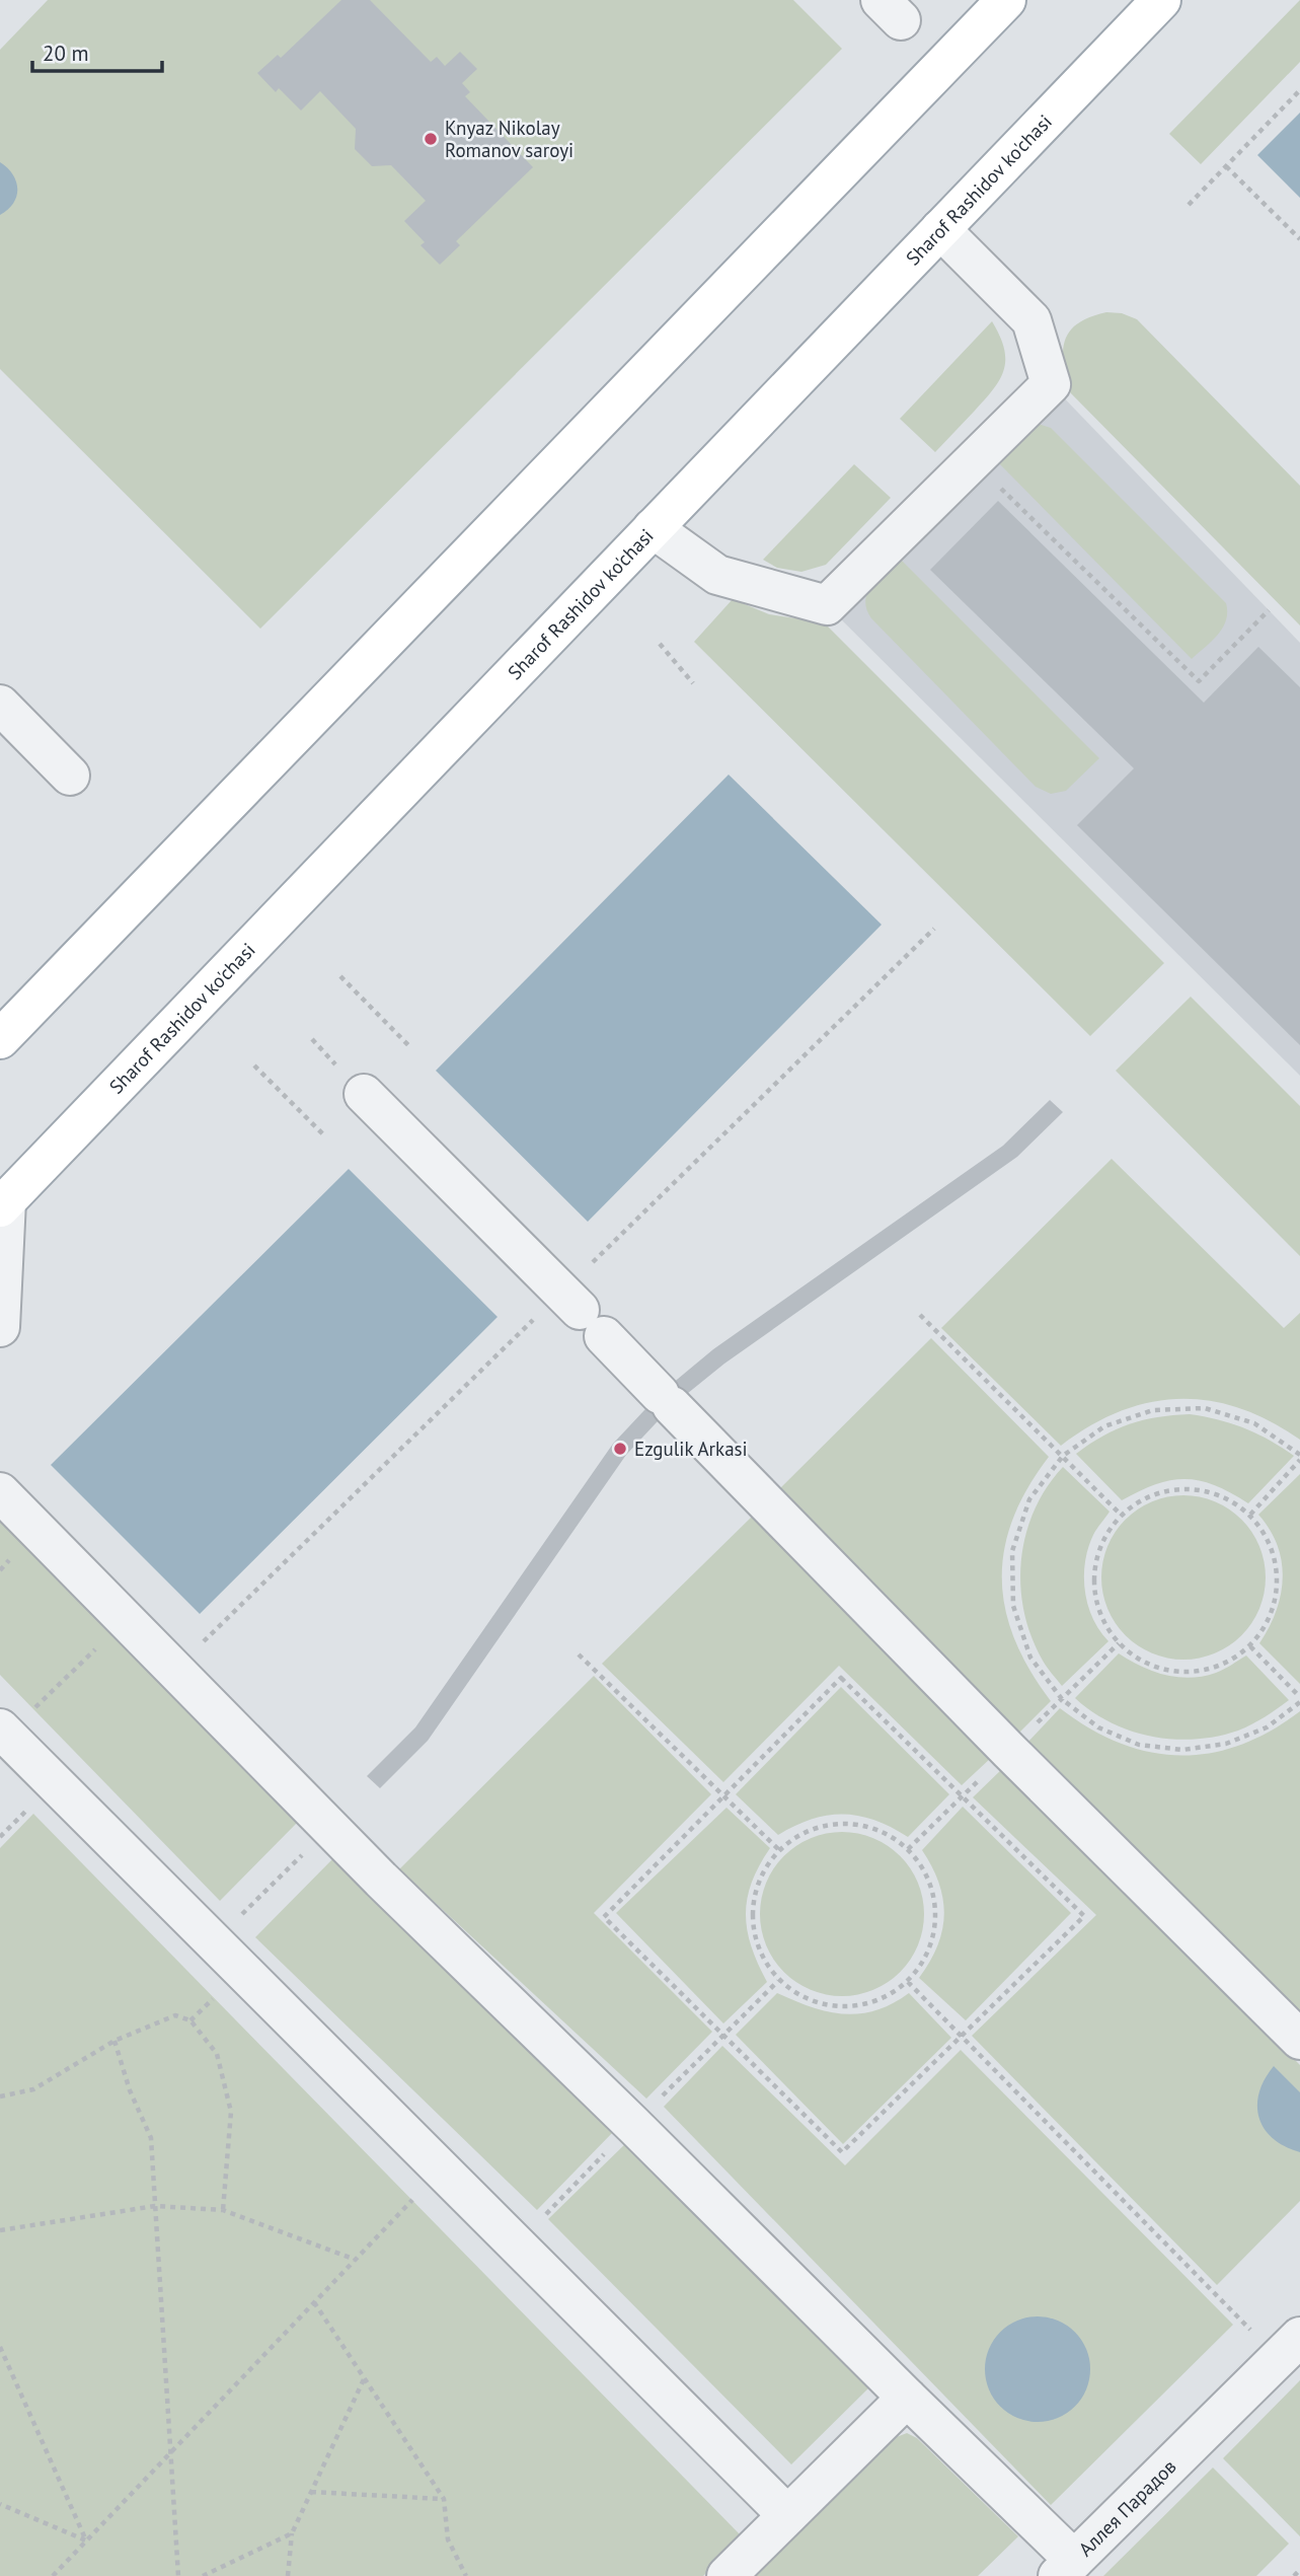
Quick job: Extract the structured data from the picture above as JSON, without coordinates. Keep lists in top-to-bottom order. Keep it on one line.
{"streets":{"main road":["Sharof Rashidov ko'chasi"],"street":["Аллея Парадов"]},"places":["Knyaz Nikolay Romanov saroyi","Ezgulik Arkasi"],"scale_bar":"20 m"}
